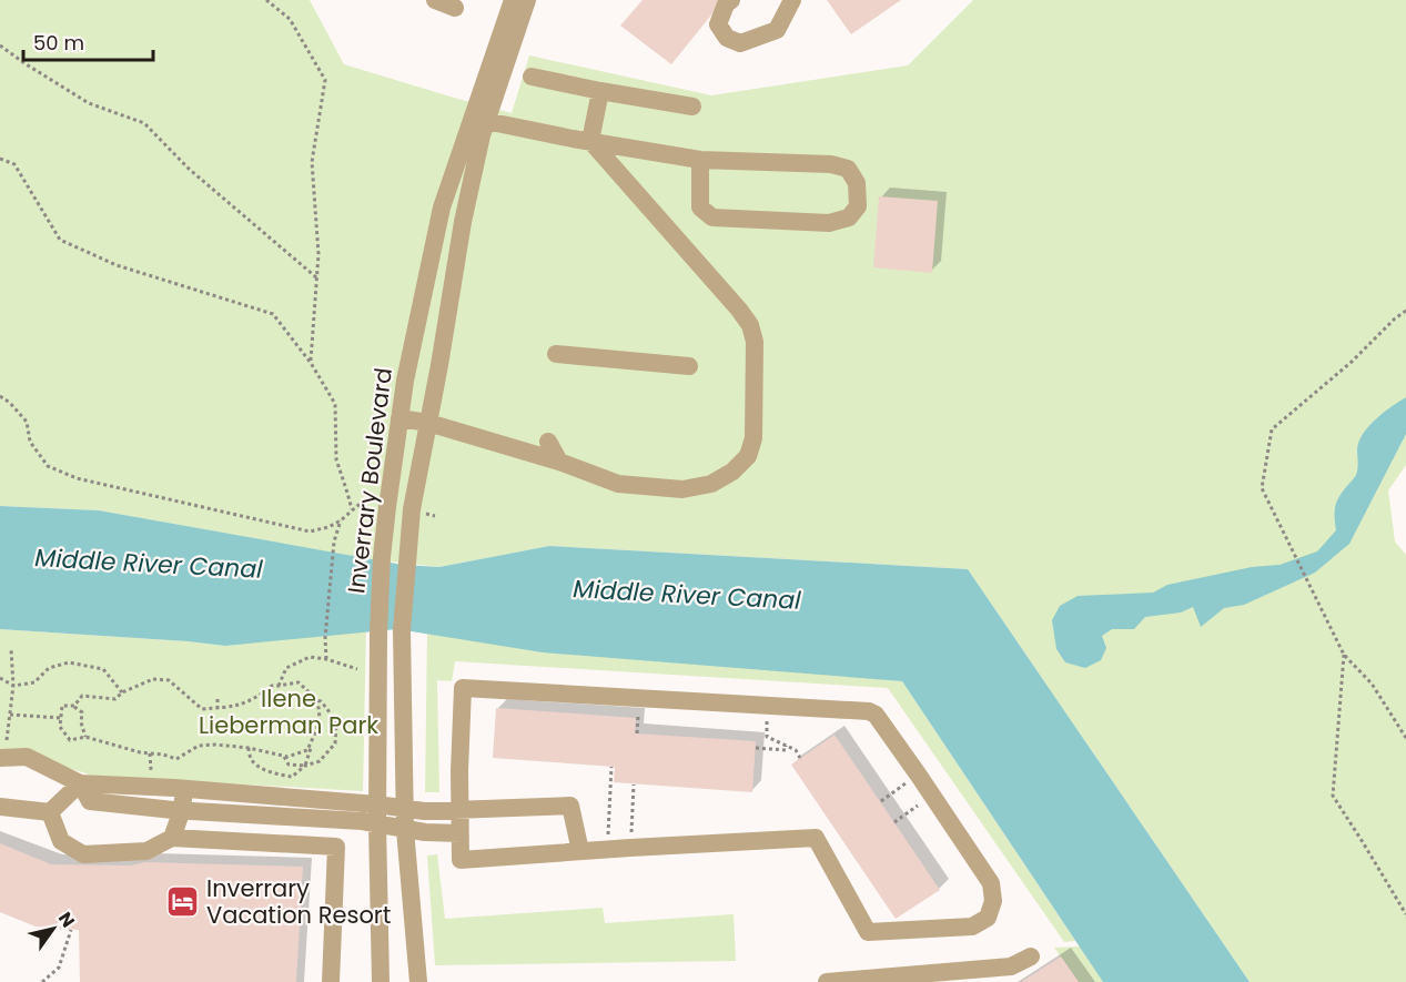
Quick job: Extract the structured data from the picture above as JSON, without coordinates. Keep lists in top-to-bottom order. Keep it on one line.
{"streets":{"street":["Inverrary Boulevard"]},"water":["Middle River Canal"],"parks":["Ilene Lieberman Park"],"places":{"hotel":["Inverrary Vacation Resort"]},"scale_bar":"50 m","north":"top right"}
